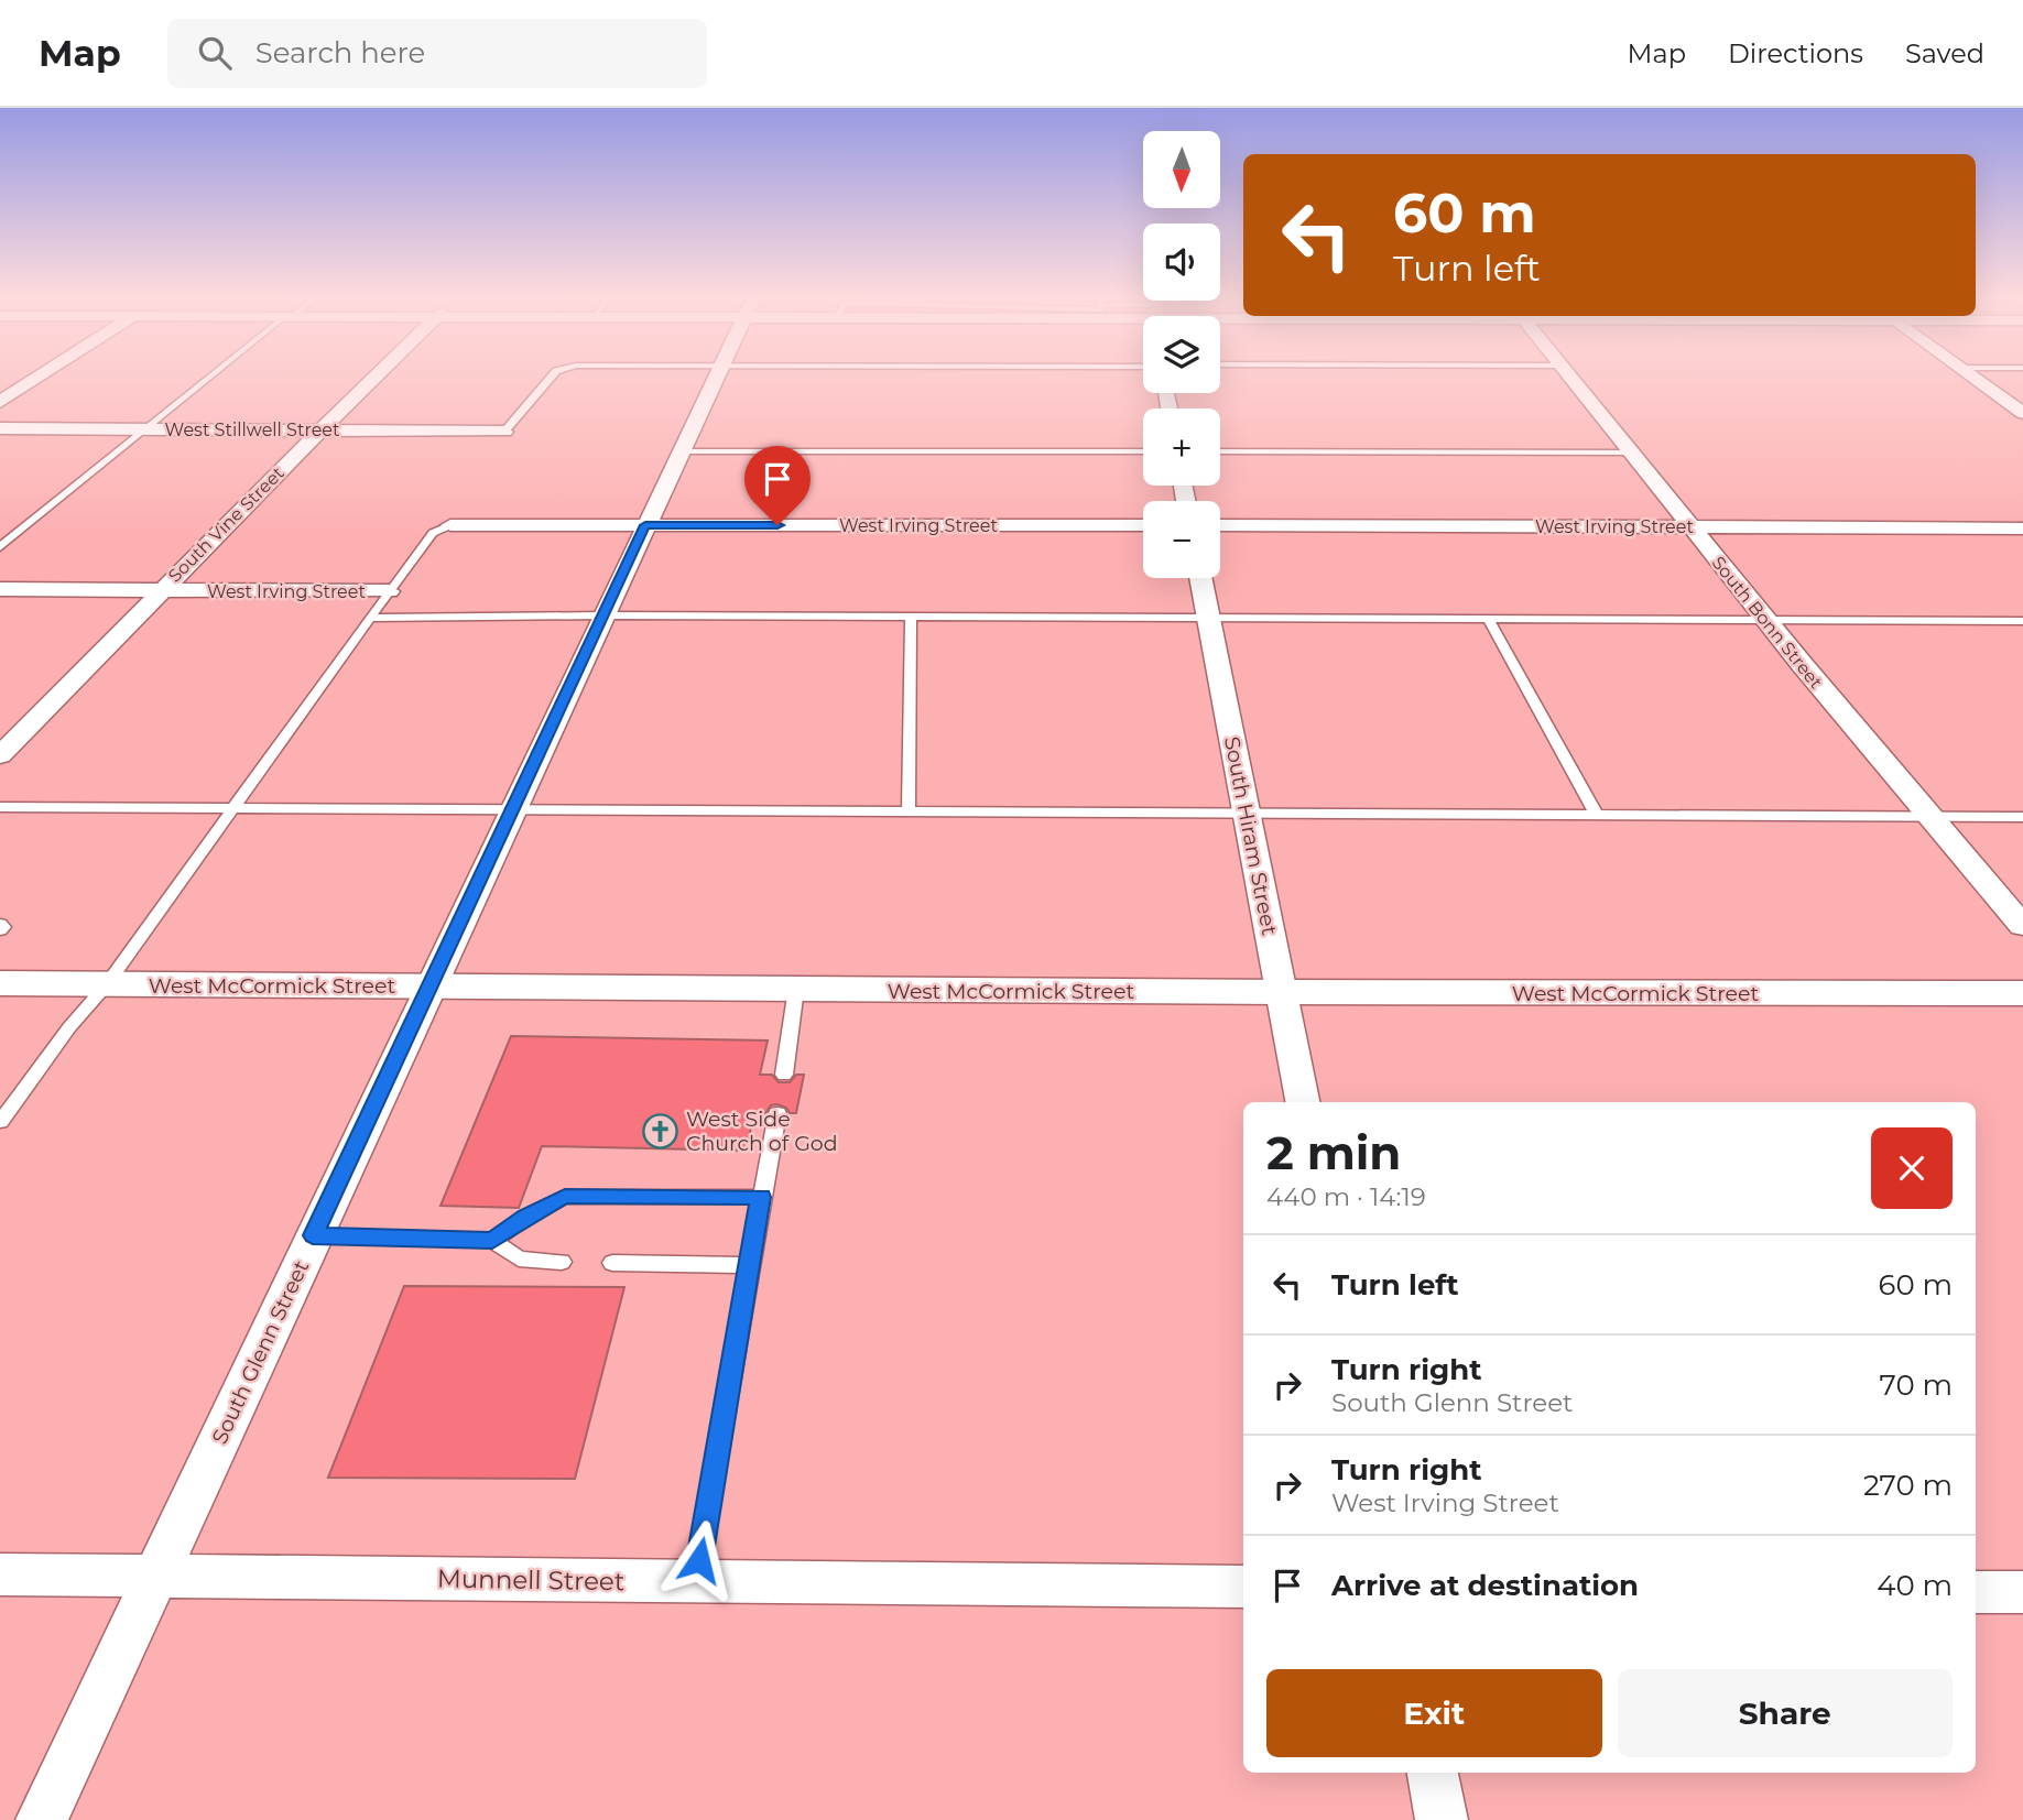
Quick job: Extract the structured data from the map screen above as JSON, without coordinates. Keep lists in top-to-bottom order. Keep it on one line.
{"streets":{"street":["West Stillwell Street","South Vine Street","West Irving Street","South Bonn Street","South Hiram Street","West McCormick Street","South Glenn Street","Munnell Street"]},"crossings":[["West Stillwell Street","South Vine Street"],["South Vine Street","West Irving Street"],["West Irving Street","South Bonn Street"],["West Irving Street","South Glenn Street"],["South Hiram Street","West McCormick Street"],["West McCormick Street","South Glenn Street"],["South Glenn Street","Munnell Street"]],"places":{"church":["West Side Church of God"]},"north":"bottom","page":{"header":"Map","search":"Search here","nav":["Map","Directions","Saved"],"map_buttons":["+","−"],"turn":["60 m","Turn left"],"heading":["2 min","440 m · 14:19"],"list":[{"name":"Turn left","value":"60 m"},{"name":"Turn right","note":"South Glenn Street","value":"70 m"},{"name":"Turn right","note":"West Irving Street","value":"270 m"},{"name":"Arrive at destination","value":"40 m"}],"buttons":["Exit","Share"]}}
